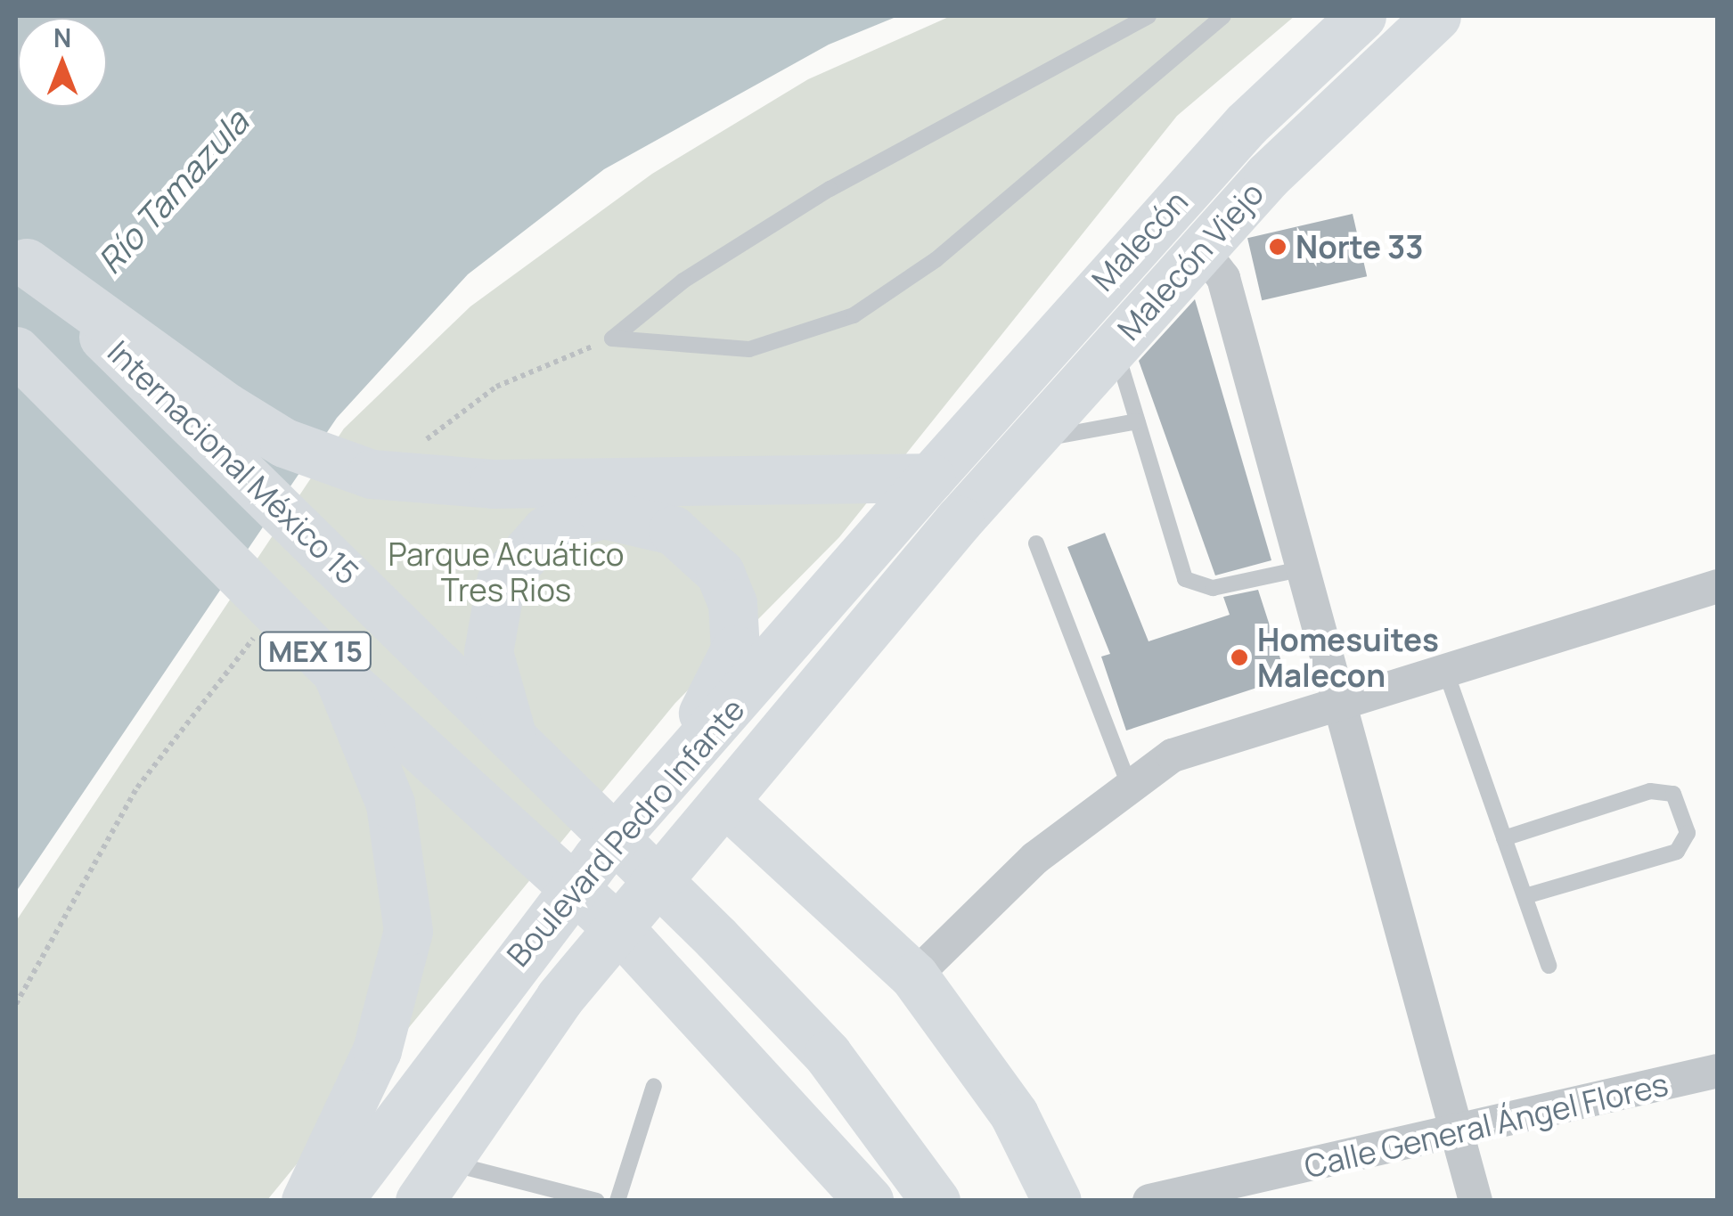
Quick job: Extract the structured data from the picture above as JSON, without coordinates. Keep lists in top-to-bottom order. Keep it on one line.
{"streets":{"main road":["Malecón","Malecón Viejo","Internacional México 15","MEX 15","Boulevard Pedro Infante"],"street":["Calle General Ángel Flores"]},"crossings":[["Malecón","Boulevard Pedro Infante"],["Malecón Viejo","Boulevard Pedro Infante"]],"water":["Río Tamazula"],"parks":["Parque Acuático Tres Rios"],"places":["Norte 33","Homesuites Malecon"],"north":"top"}
